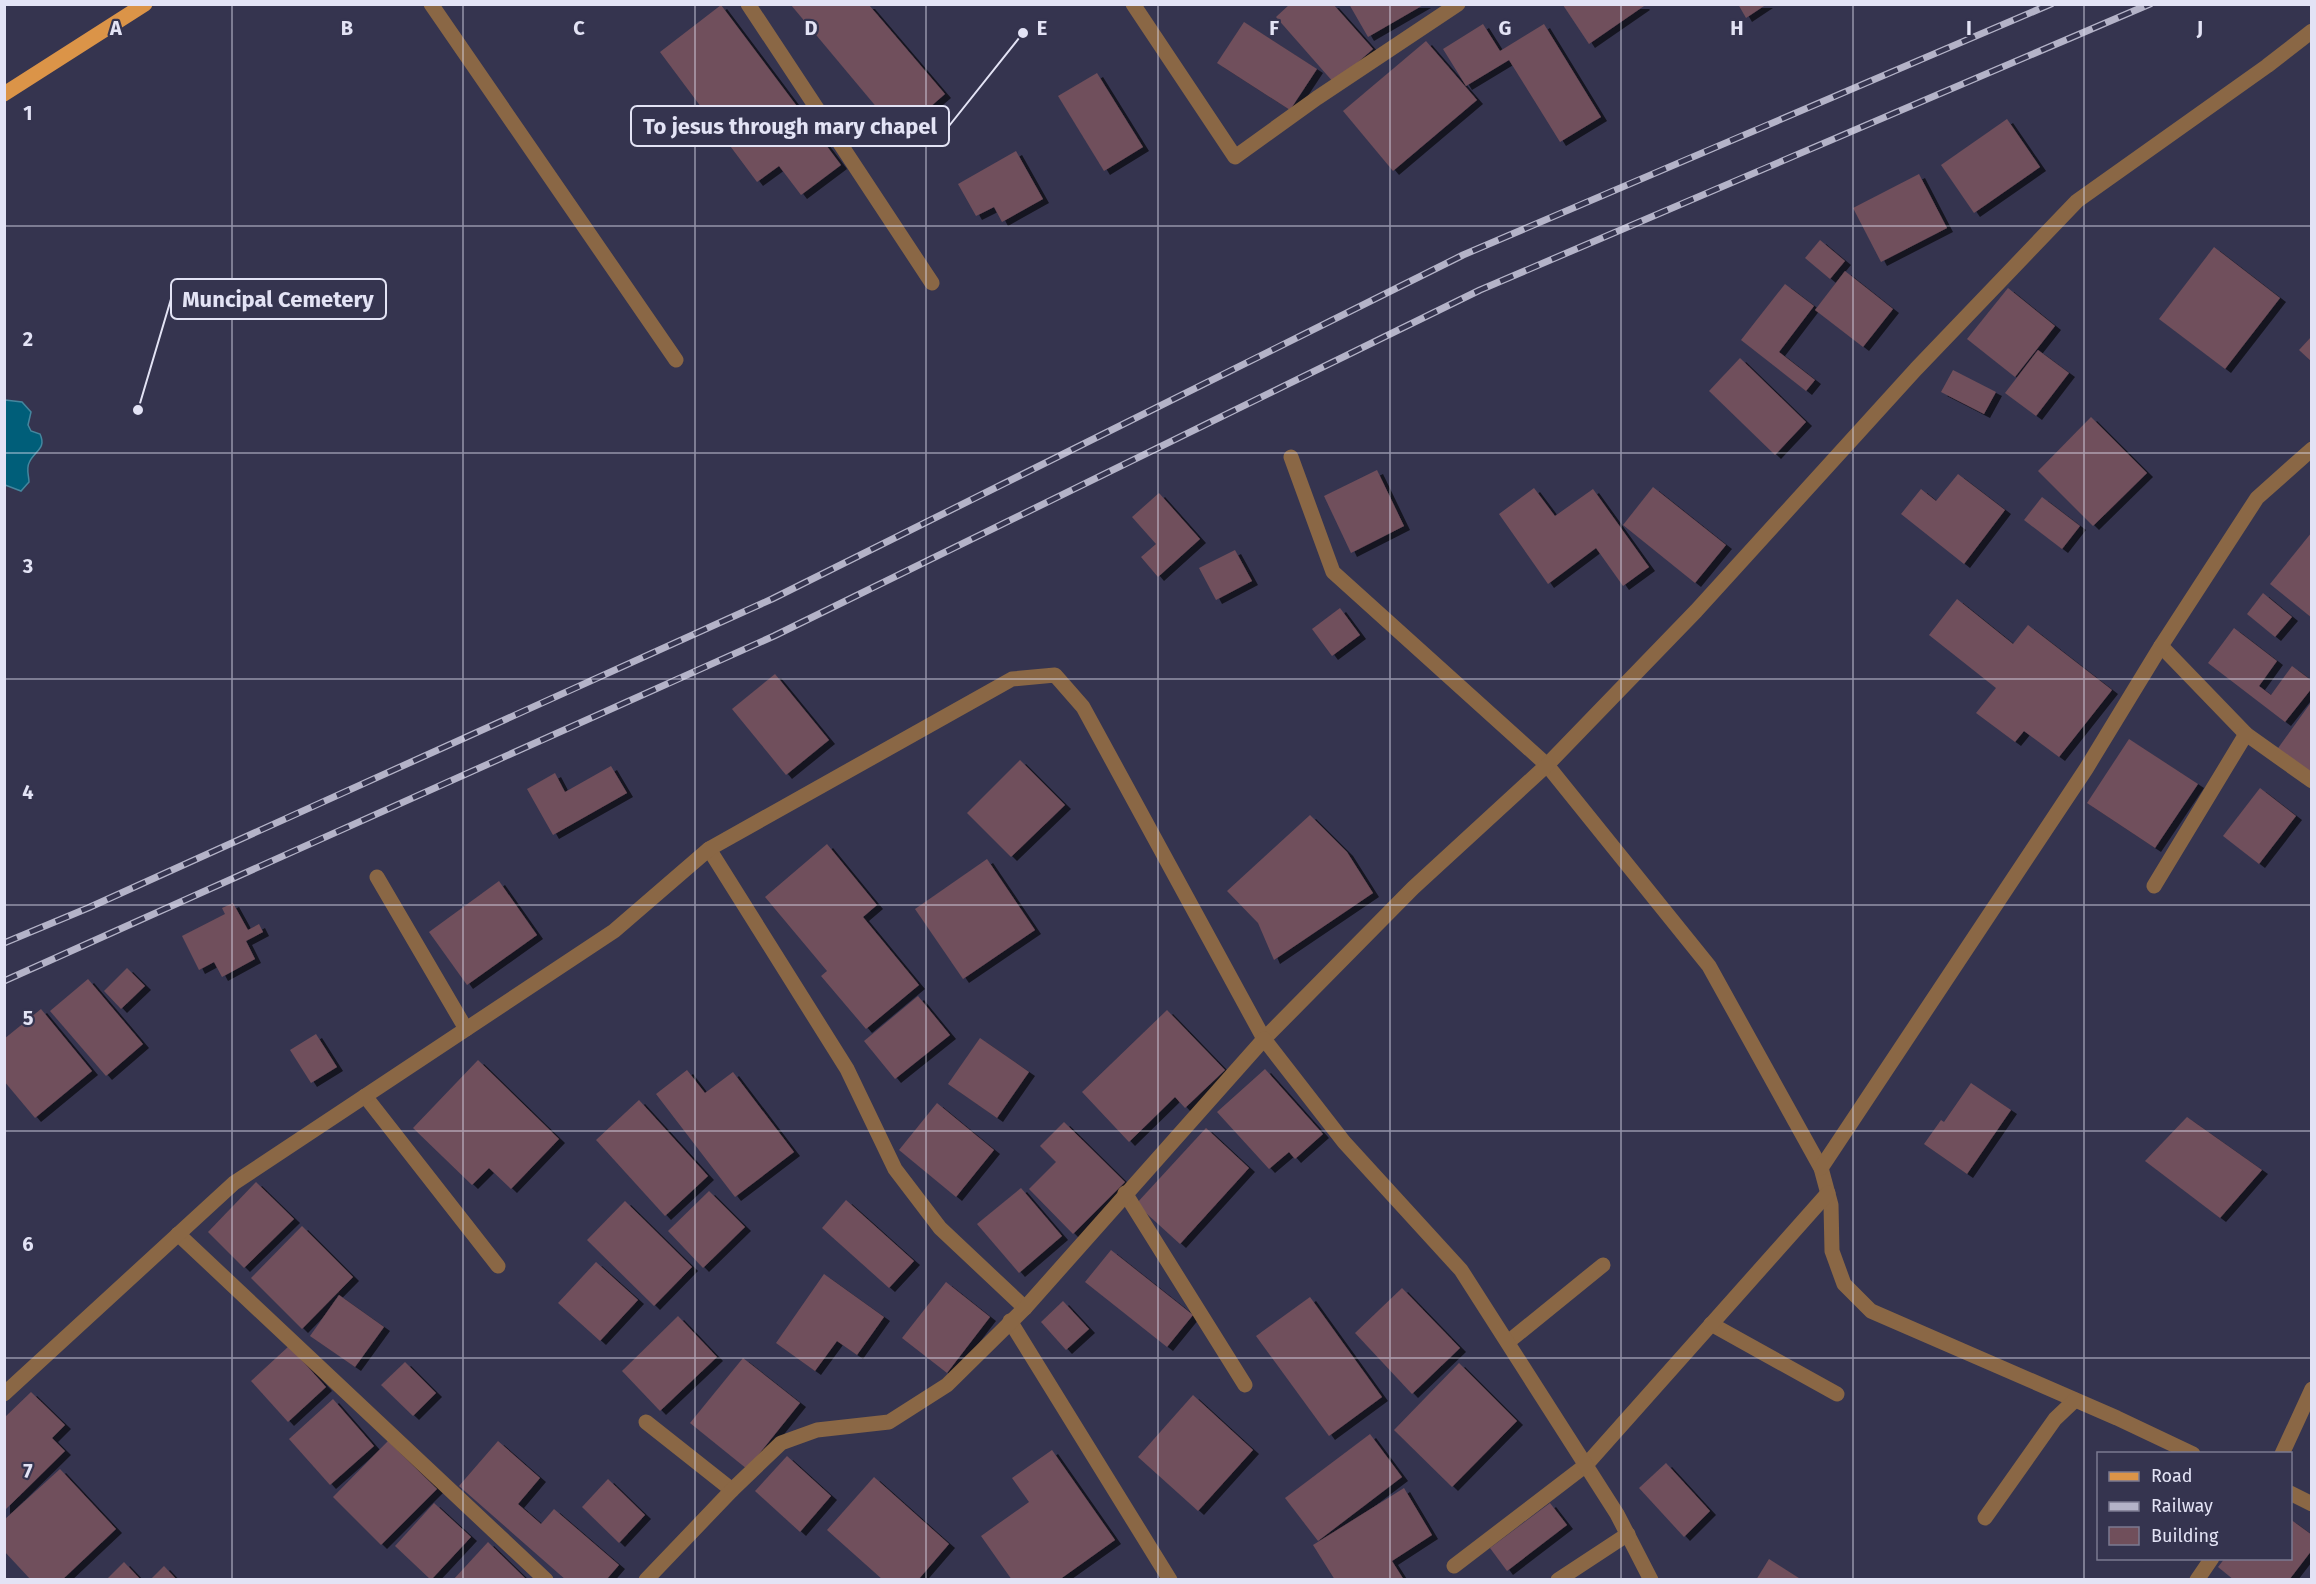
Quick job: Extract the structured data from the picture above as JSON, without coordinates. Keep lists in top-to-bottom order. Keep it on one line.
{"places":["To jesus through mary chapel","Muncipal Cemetery"],"legend":["Road","Railway","Building"],"grid":{"columns":["A","B","C","D","E","F","G","H","I","J"],"rows":["1","2","3","4","5","6","7"]}}
